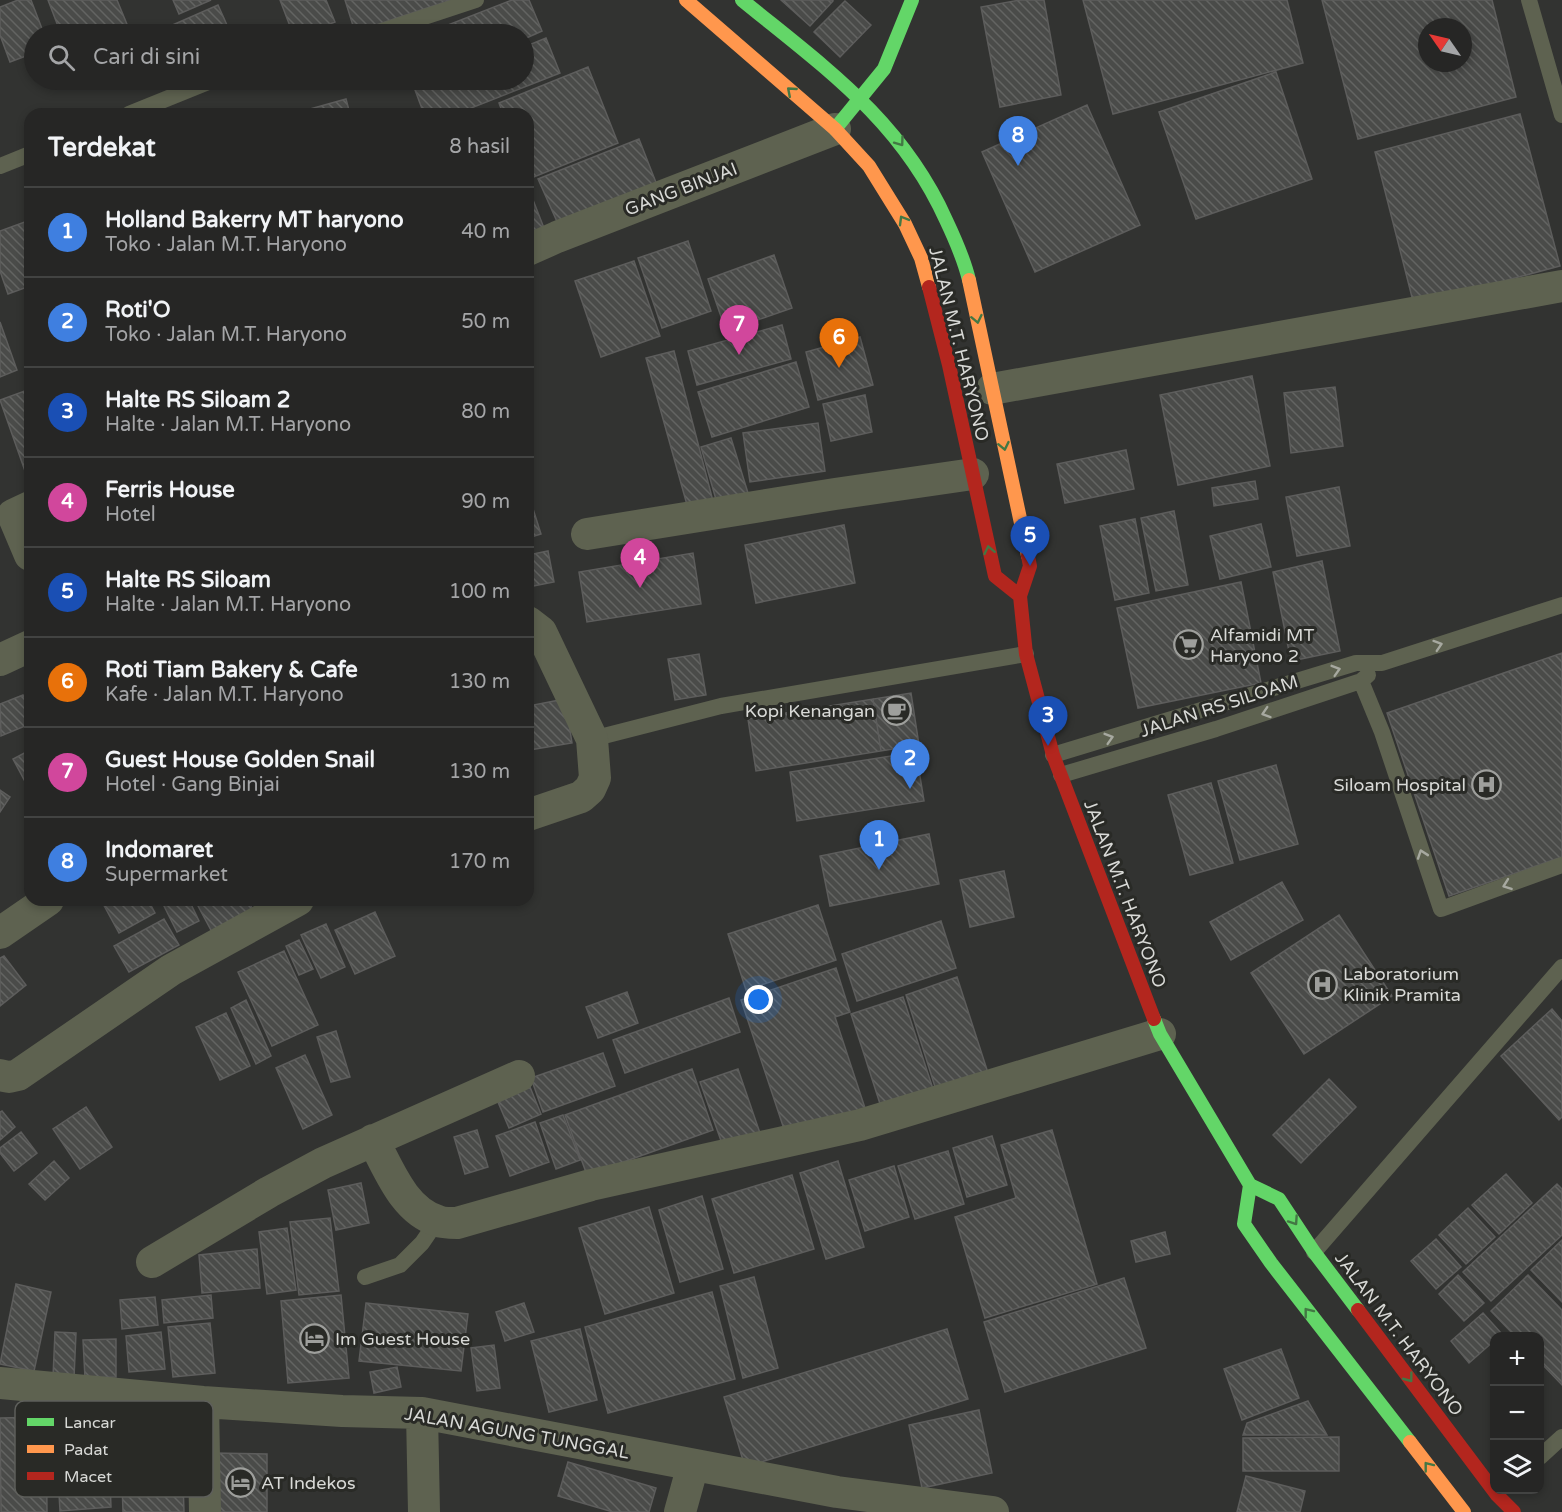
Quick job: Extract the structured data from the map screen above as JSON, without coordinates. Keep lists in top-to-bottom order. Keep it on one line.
{"streets":{"main road":["JALAN M.T. HARYONO"],"street":["GANG BINJAI","JALAN AGUNG TUNGGAL"],"lane":["JALAN RS SILOAM"]},"crossings":[["GANG BINJAI","JALAN M.T. HARYONO"],["JALAN M.T. HARYONO","JALAN RS SILOAM"]],"places":{"supermarket":["Alfamidi MT Haryono 2"],"cafe":["Kopi Kenangan"],"hospital":["Siloam Hospital","Laboratorium Klinik Pramita"],"hotel":["Im Guest House","AT Indekos"]},"legend":["Lancar","Padat","Macet"],"north":"top left","page":{"search":"Cari di sini","heading":["Terdekat","8 hasil"],"pins":["8","7","6","5","4","3","2","1"],"list":[{"mark":"1","name":"Holland Bakerry MT haryono","note":"Toko · Jalan M.T. Haryono","value":"40 m"},{"mark":"2","name":"Roti'O","note":"Toko · Jalan M.T. Haryono","value":"50 m"},{"mark":"3","name":"Halte RS Siloam 2","note":"Halte · Jalan M.T. Haryono","value":"80 m"},{"mark":"4","name":"Ferris House","note":"Hotel","value":"90 m"},{"mark":"5","name":"Halte RS Siloam","note":"Halte · Jalan M.T. Haryono","value":"100 m"},{"mark":"6","name":"Roti Tiam Bakery & Cafe","note":"Kafe · Jalan M.T. Haryono","value":"130 m"},{"mark":"7","name":"Guest House Golden Snail","note":"Hotel · Gang Binjai","value":"130 m"},{"mark":"8","name":"Indomaret","note":"Supermarket","value":"170 m"}],"map_buttons":["+","−"]}}
